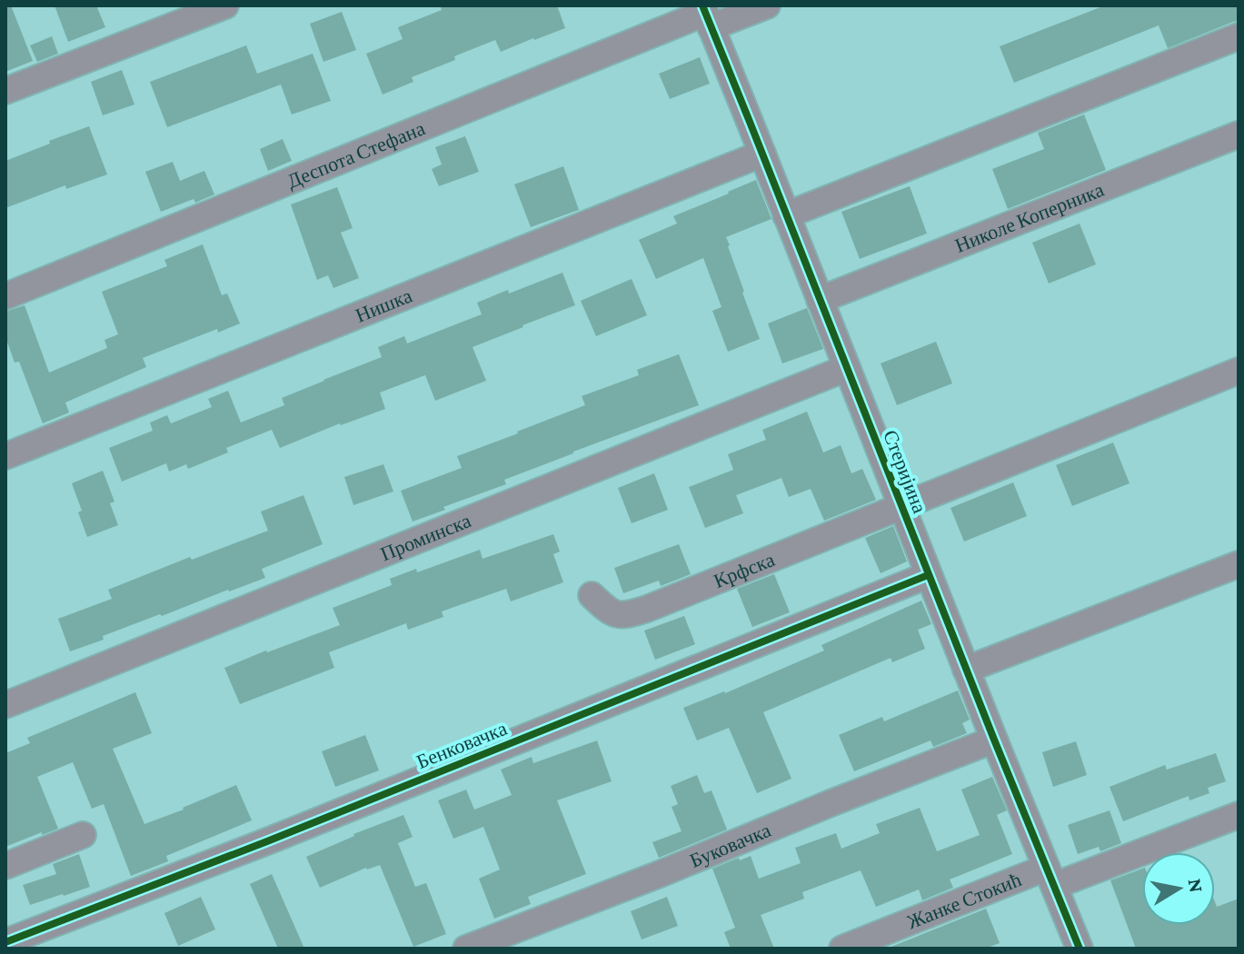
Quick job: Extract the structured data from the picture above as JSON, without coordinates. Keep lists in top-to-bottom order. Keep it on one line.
{"streets":{"street":["Деспота Стефана","Николе Коперника","Нишка","Стеријина","Проминска","Крфска","Бенковачка","Буковачка","Жанке Стокић"]},"crossings":[["Деспота Стефана","Стеријина"],["Николе Коперника","Стеријина"],["Нишка","Стеријина"],["Стеријина","Проминска"],["Стеријина","Крфска"],["Стеријина","Бенковачка"],["Стеријина","Буковачка"],["Стеријина","Жанке Стокић"]],"north":"right"}
